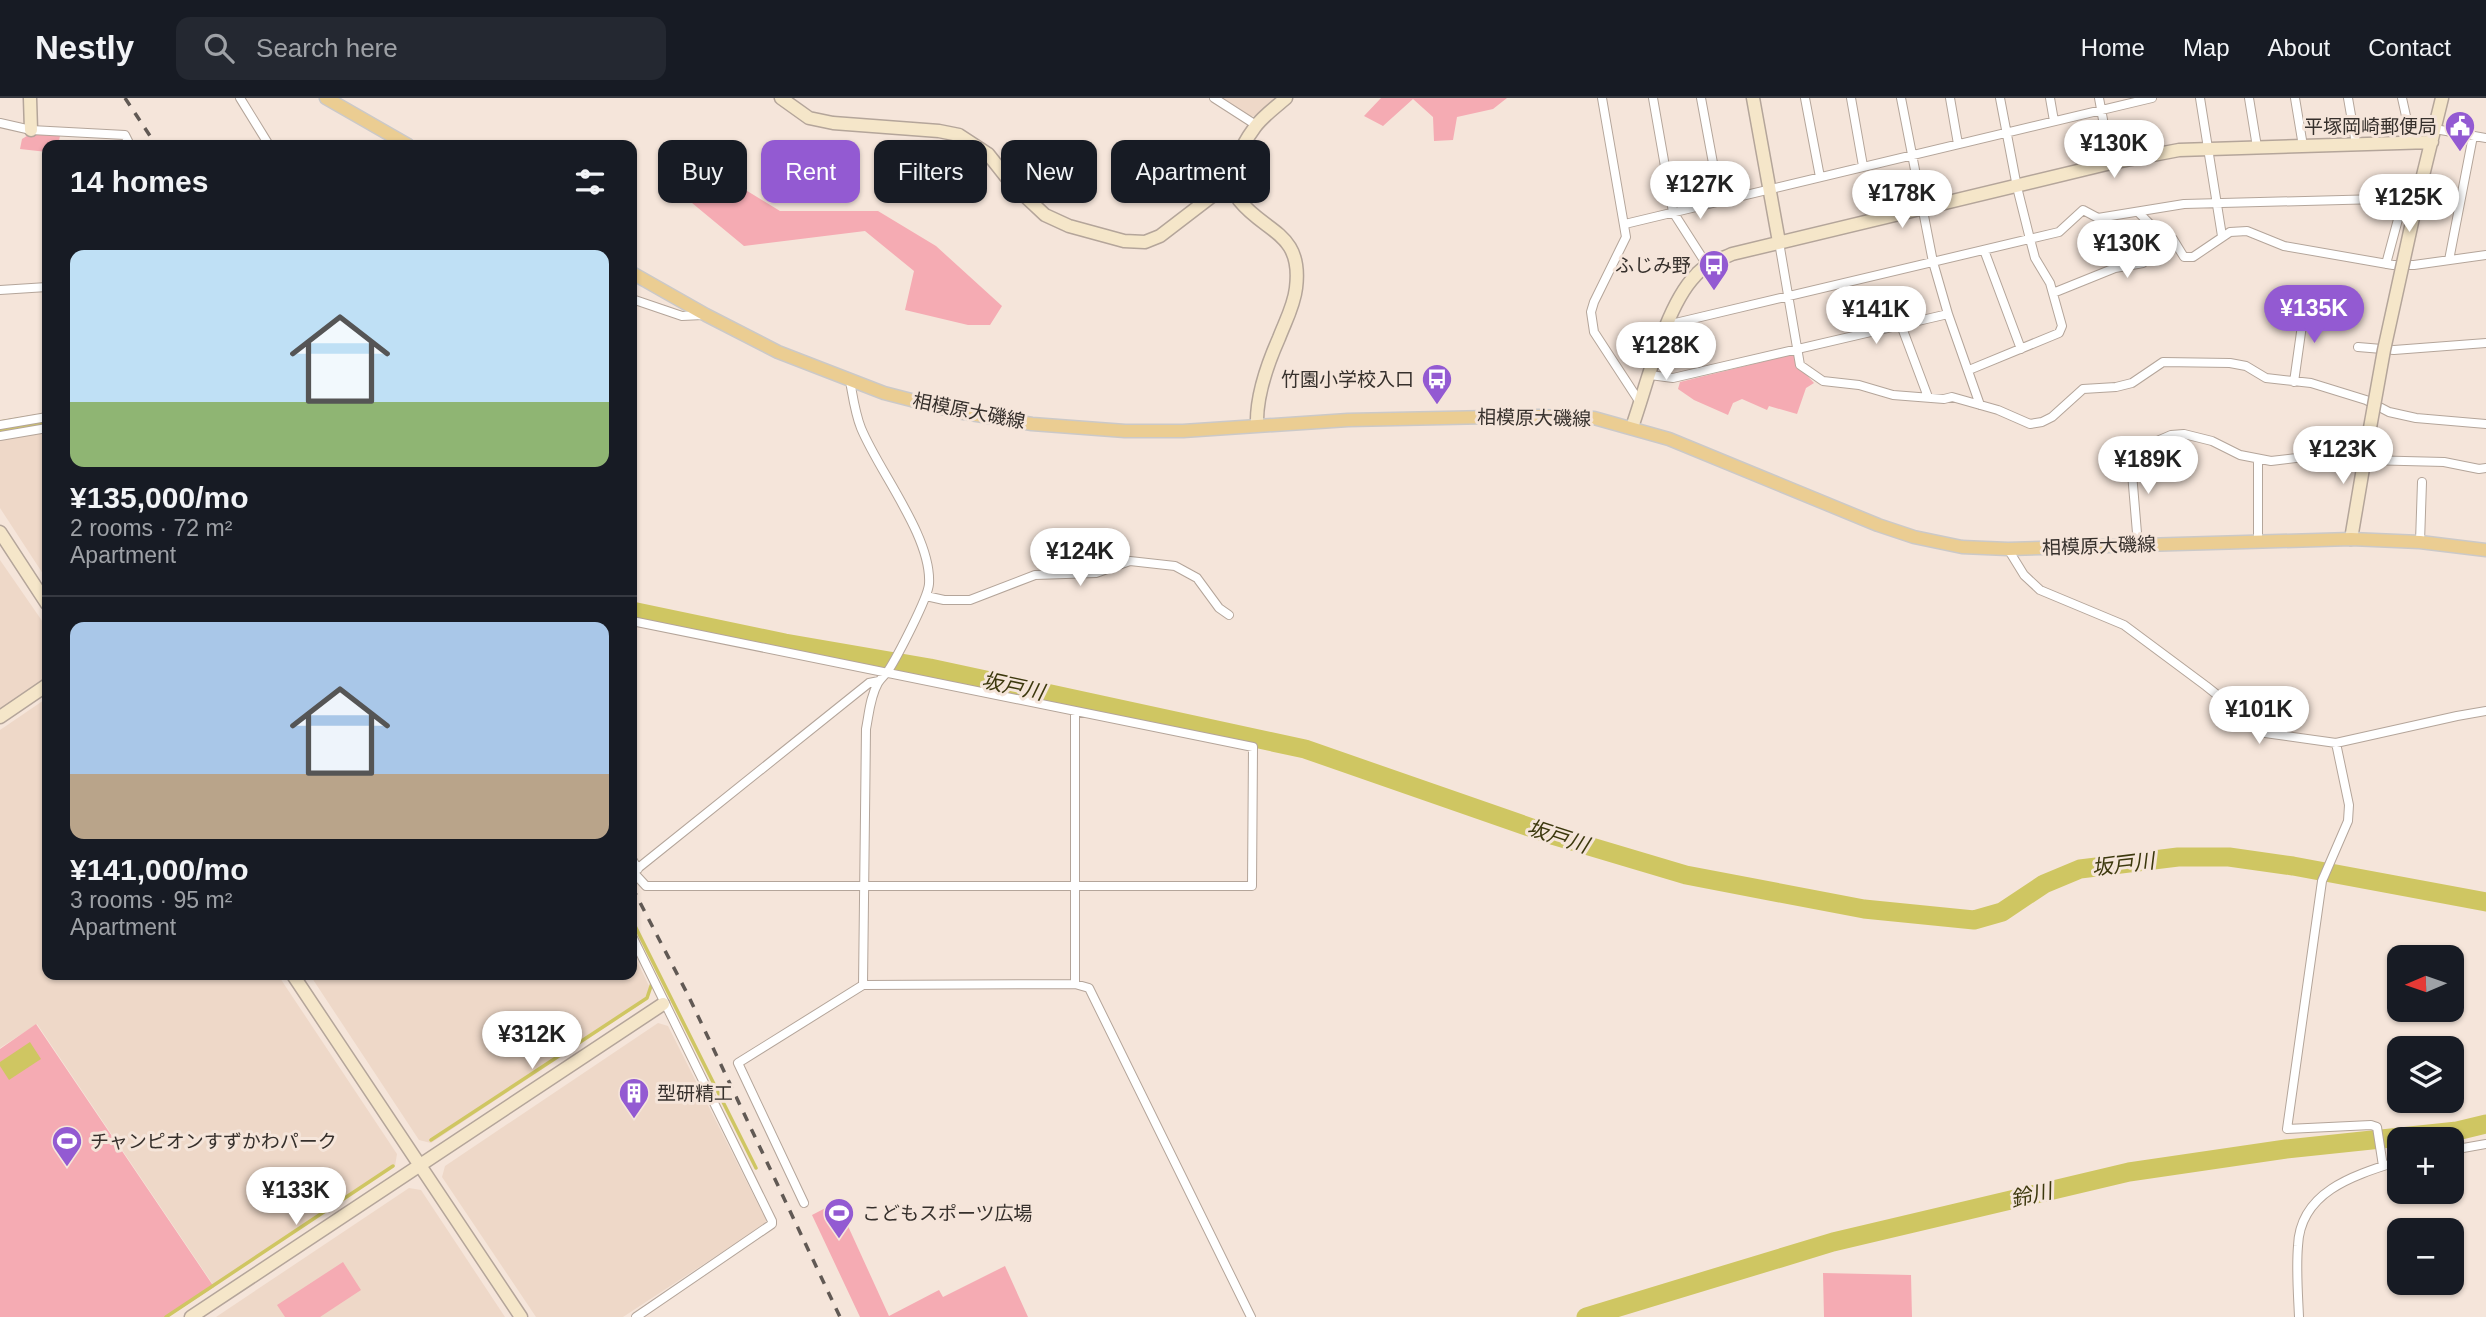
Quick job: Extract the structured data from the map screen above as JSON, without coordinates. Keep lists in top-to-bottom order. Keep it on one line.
{"streets":{"main road":["相模原大磯線"]},"water":["坂戸川","鈴川"],"places":{"public building":["平塚岡崎郵便局"],"bus stop":["ふじみ野","竹園小学校入口"],"building":["型研精工"],"sports":["チャンピオンすずかわパーク","こどもスポーツ広場"]},"north":"left","page":{"header":"Nestly","search":"Search here","nav":["Home","Map","About","Contact"],"price":["¥130K","¥127K","¥178K","¥125K","¥130K","¥135K","¥141K","¥128K","¥123K","¥189K","¥124K","¥101K","¥312K","¥133K"],"chip":["Buy","Rent","Filters","New","Apartment"],"heading":"14 homes","list":[{"name":"¥135,000/mo","note":"2 rooms · 72 m² · Apartment"},{"name":"¥141,000/mo","note":"3 rooms · 95 m² · Apartment"}],"map_buttons":["+","−"]}}
